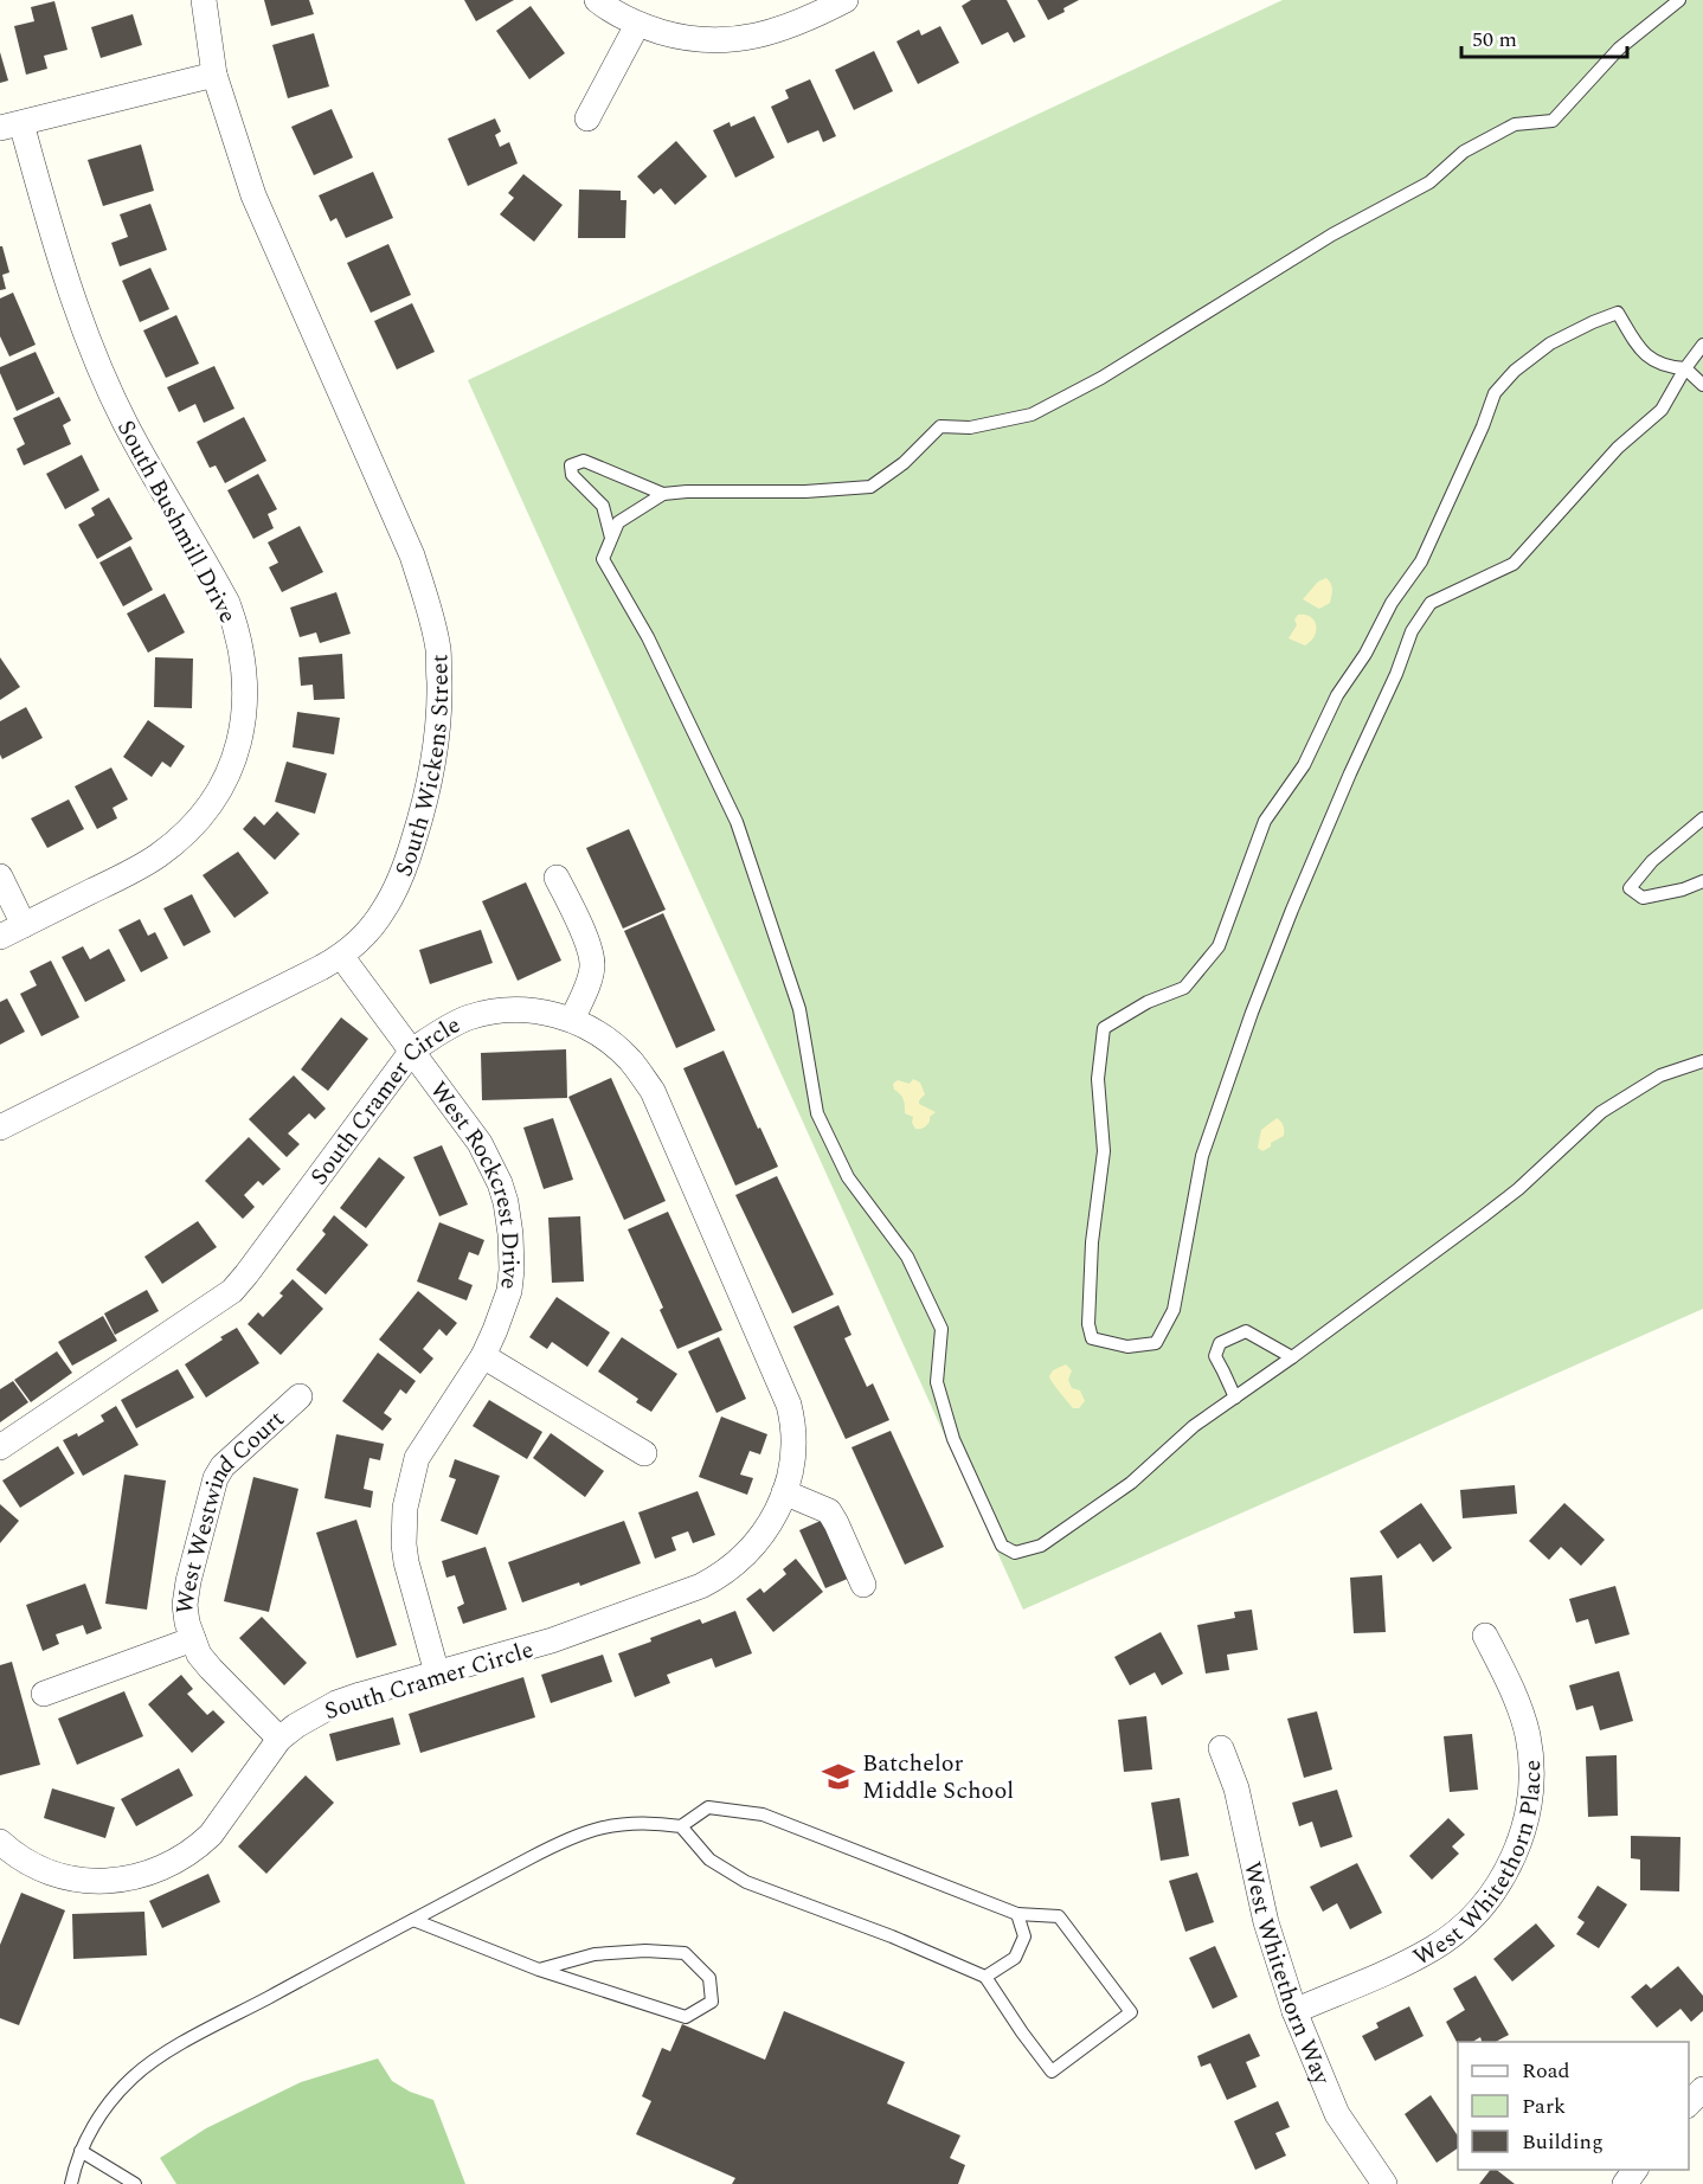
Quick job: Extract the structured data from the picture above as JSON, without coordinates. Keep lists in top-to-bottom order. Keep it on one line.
{"streets":{"street":["South Bushmill Drive","South Wickens Street","South Cramer Circle","West Rockcrest Drive","West Westwind Court","West Whitethorn Place","West Whitethorn Way"]},"crossings":[["South Wickens Street","West Rockcrest Drive"],["South Cramer Circle","West Rockcrest Drive"],["South Cramer Circle","West Westwind Court"],["West Whitethorn Place","West Whitethorn Way"]],"places":{"school or university":["Batchelor Middle School"]},"legend":["Road","Park","Building"],"scale_bar":"50 m"}
